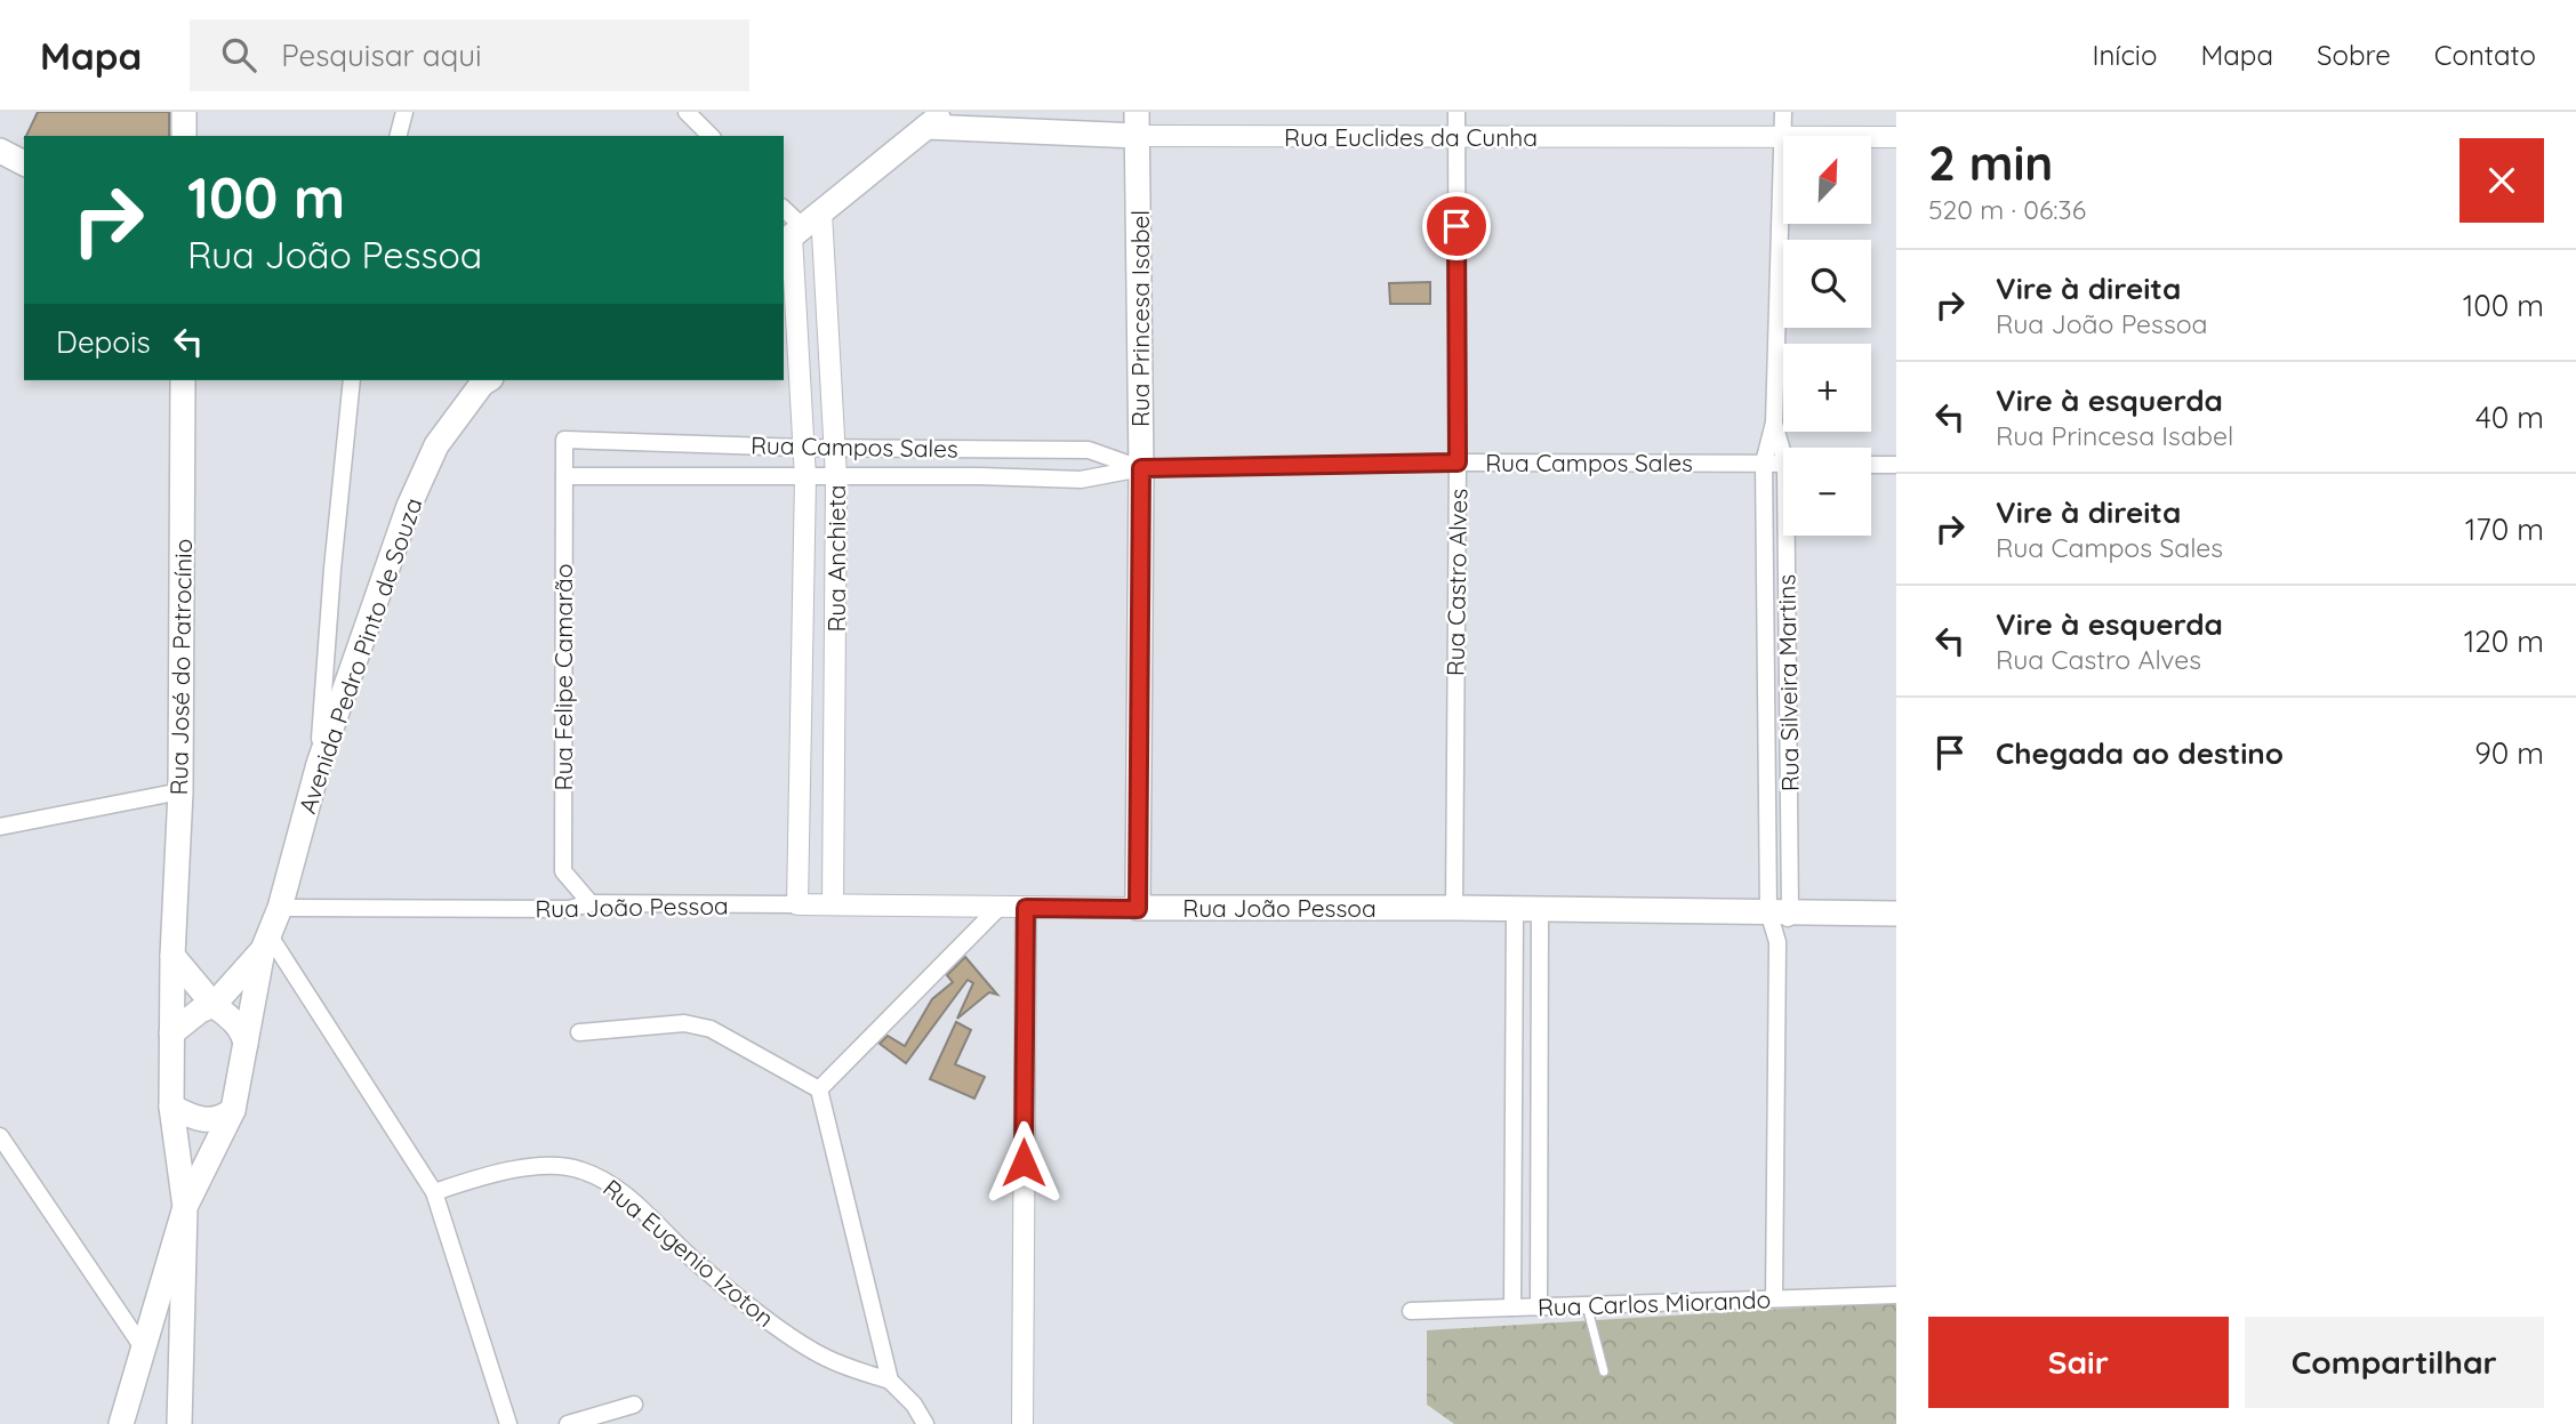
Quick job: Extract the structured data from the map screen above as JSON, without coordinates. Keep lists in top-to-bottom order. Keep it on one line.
{"streets":{"main road":["Rua Euclides da Cunha","Rua Princesa Isabel","Avenida Pedro Pinto de Souza","Rua José do Patrocínio","Rua João Pessoa"],"street":["Rua Campos Sales","Rua Anchieta","Rua Castro Alves","Rua Felipe Camarão","Rua Silveira Martins","Rua Eugenio Izoton","Rua Carlos Miorando"]},"crossings":[["Rua Euclides da Cunha","Rua Princesa Isabel"],["Rua Euclides da Cunha","Rua Castro Alves"],["Rua Euclides da Cunha","Rua Silveira Martins"],["Rua Princesa Isabel","Rua Campos Sales"],["Rua Princesa Isabel","Rua João Pessoa"],["Rua Campos Sales","Rua Anchieta"],["Rua Campos Sales","Rua Castro Alves"],["Rua Campos Sales","Rua Felipe Camarão"],["Rua Campos Sales","Rua Silveira Martins"],["Rua Anchieta","Rua João Pessoa"],["Rua Castro Alves","Rua João Pessoa"],["Avenida Pedro Pinto de Souza","Rua José do Patrocínio"],["Avenida Pedro Pinto de Souza","Rua João Pessoa"],["Rua Felipe Camarão","Rua João Pessoa"],["Rua Silveira Martins","Rua João Pessoa"],["Rua Silveira Martins","Rua Carlos Miorando"]],"north":"top right","page":{"header":"Mapa","search":"Pesquisar aqui","nav":["Início","Mapa","Sobre","Contato"],"heading":["2 min","520 m · 06:36"],"map_buttons":["+","−"],"turn":["100 m","Rua João Pessoa"],"list":[{"name":"Vire à direita","note":"Rua João Pessoa","value":"100 m"},{"name":"Vire à esquerda","note":"Rua Princesa Isabel","value":"40 m"},{"name":"Vire à direita","note":"Rua Campos Sales","value":"170 m"},{"name":"Vire à esquerda","note":"Rua Castro Alves","value":"120 m"},{"name":"Chegada ao destino","value":"90 m"}],"then":"Depois","buttons":["Sair","Compartilhar"]}}
